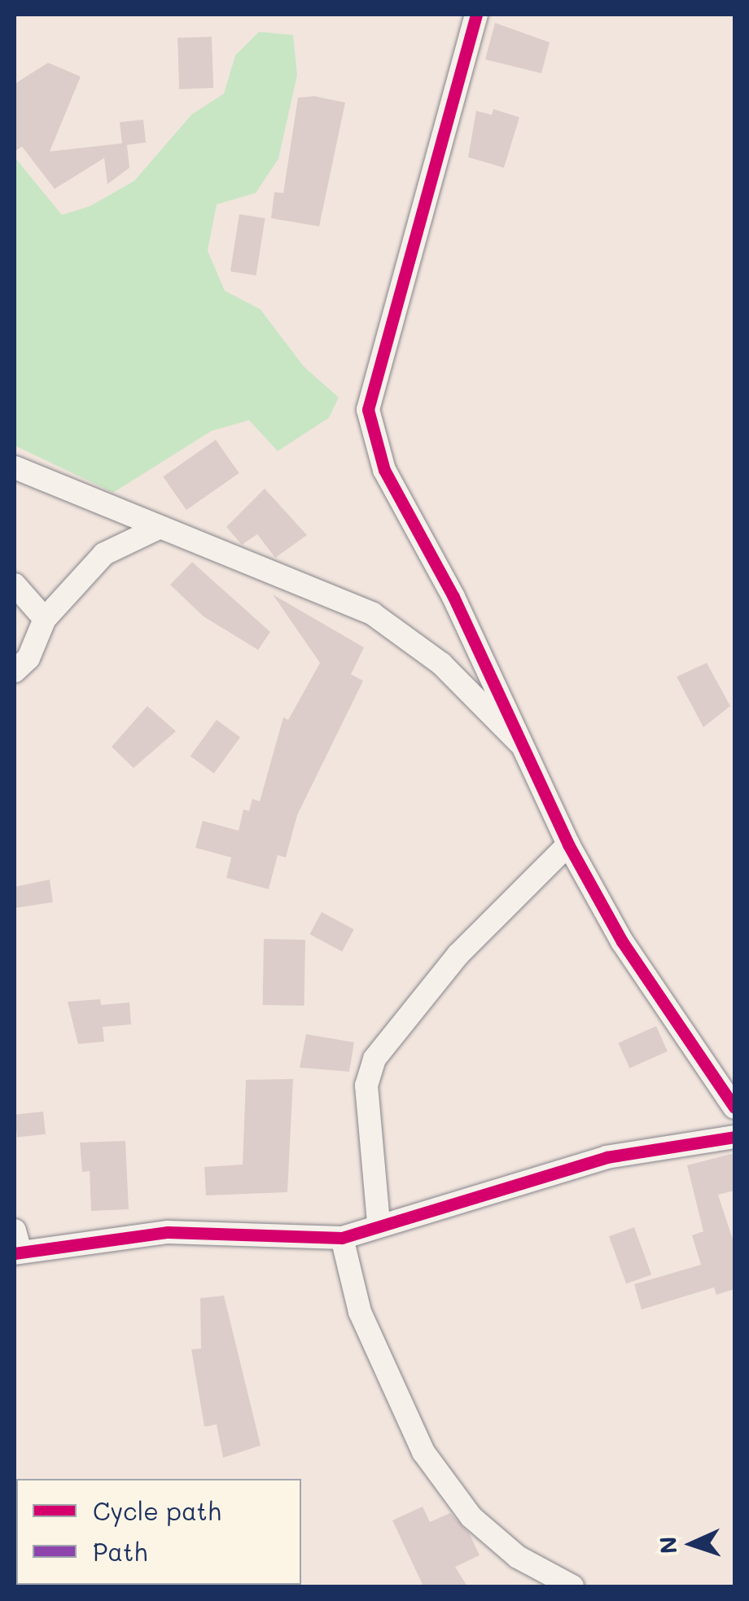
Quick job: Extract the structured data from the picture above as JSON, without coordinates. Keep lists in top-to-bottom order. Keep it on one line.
{"legend":["Cycle path","Path"],"north":"left"}
